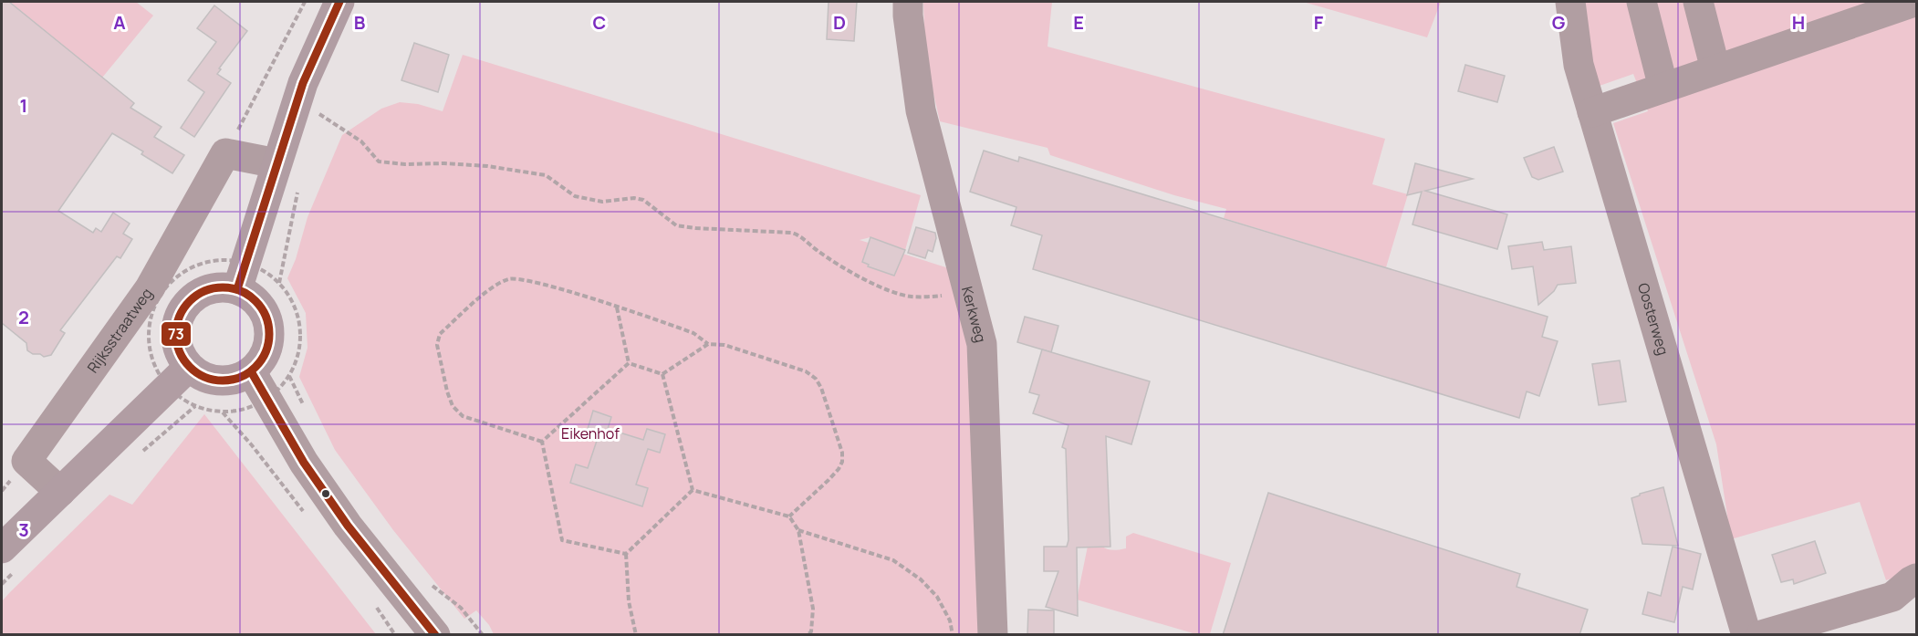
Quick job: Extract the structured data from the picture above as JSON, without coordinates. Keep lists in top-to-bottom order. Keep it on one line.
{"streets":{"street":["Kerkweg","Oosterweg","Rijksstraatweg"]},"parks":["Eikenhof"],"lines":["transit line 73"],"grid":{"columns":["A","B","C","D","E","F","G","H"],"rows":["1","2","3"]}}
